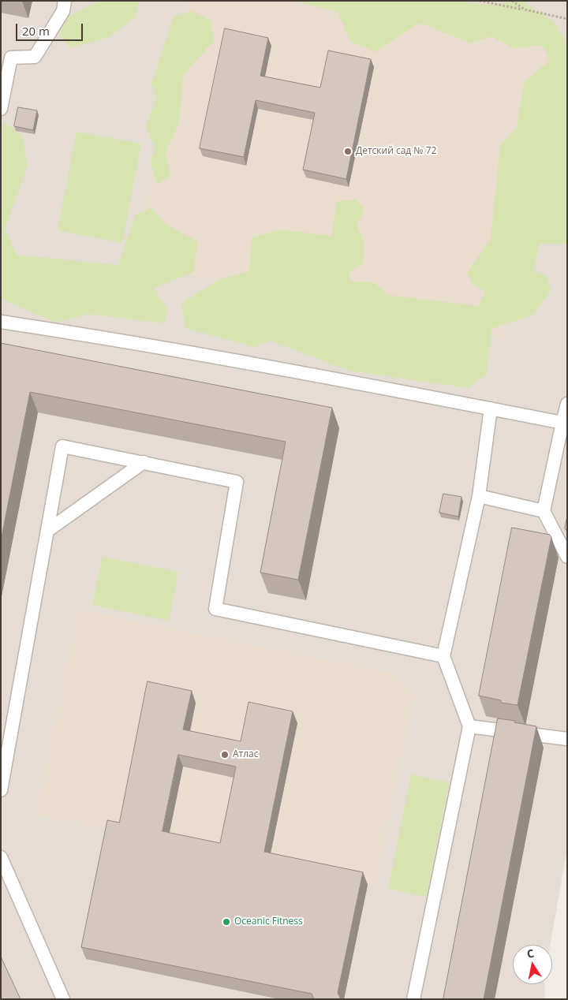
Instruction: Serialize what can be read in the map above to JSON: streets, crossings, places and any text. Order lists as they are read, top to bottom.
{
  "places": ["Детский сад № 72", "Атлас", "Oceanic Fitness"],
  "scale_bar": "20 m",
  "north": "top"
}
